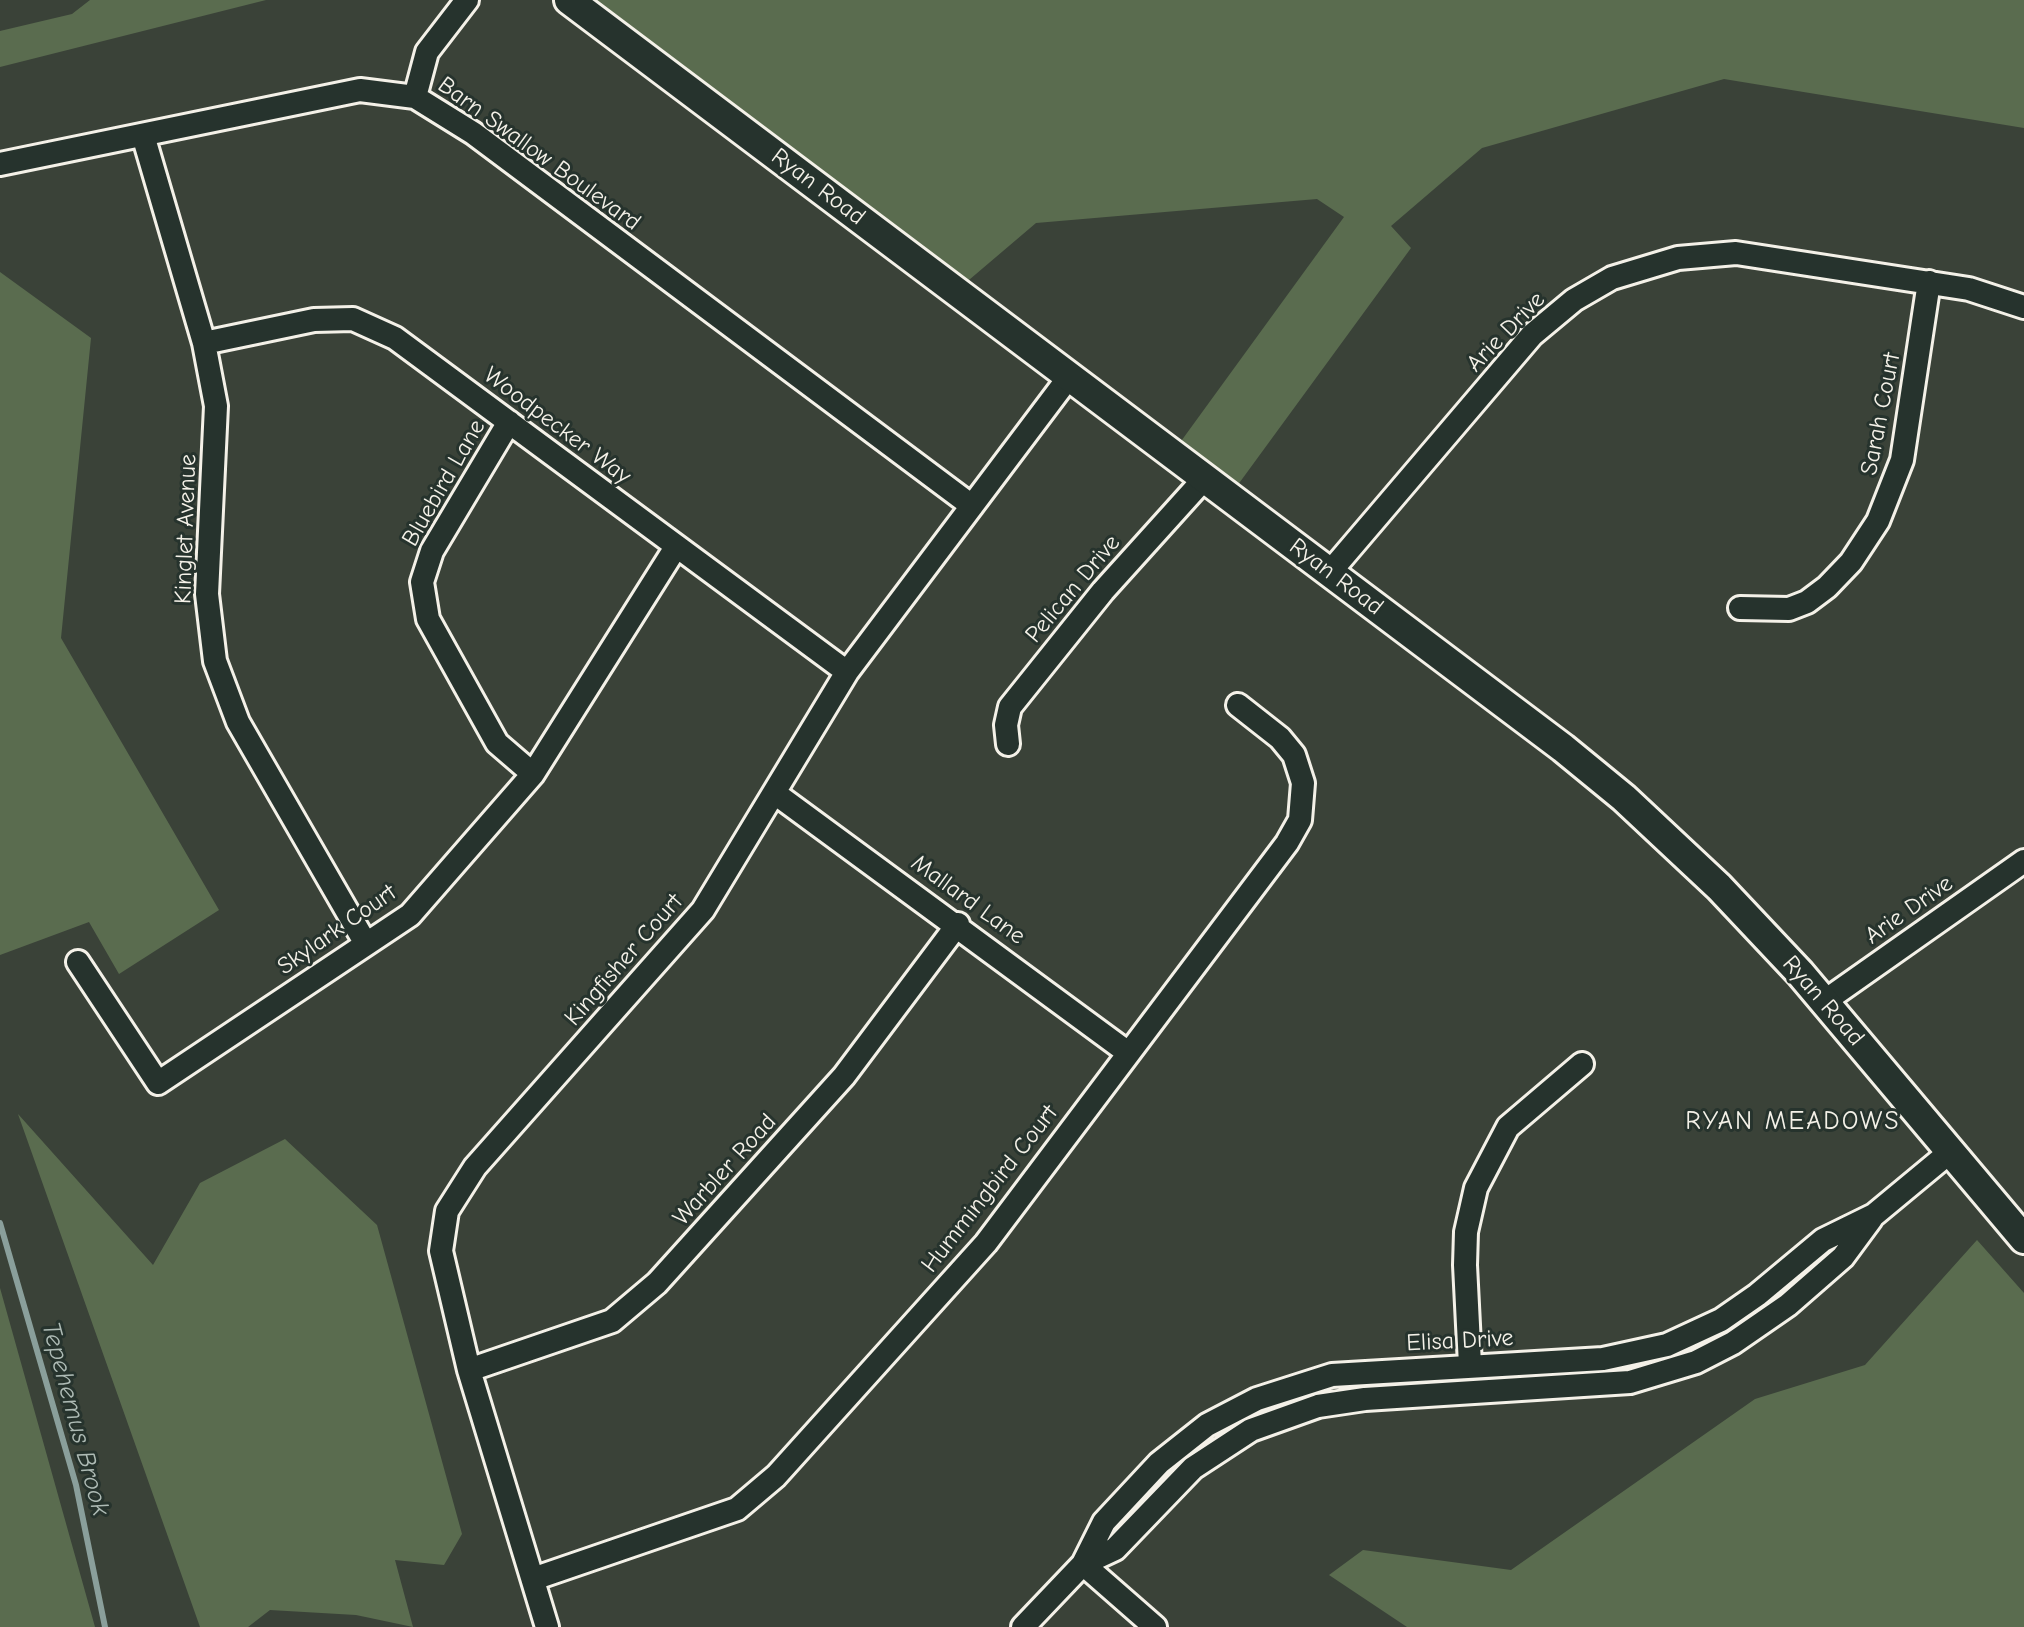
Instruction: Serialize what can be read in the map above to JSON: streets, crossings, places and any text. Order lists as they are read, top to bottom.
{
  "streets": {
    "street": [
      "Barn Swallow Boulevard",
      "Ryan Road",
      "Arie Drive",
      "Sarah Court",
      "Woodpecker Way",
      "Bluebird Lane",
      "Kinglet Avenue",
      "Pelican Drive",
      "Mallard Lane",
      "Skylark Court",
      "Kingfisher Court",
      "Warbler Road",
      "Hummingbird Court",
      "Elisa Drive"
    ]
  },
  "crossings": [
    ["Barn Swallow Boulevard", "Kinglet Avenue"],
    ["Barn Swallow Boulevard", "Kingfisher Court"],
    ["Ryan Road", "Arie Drive"],
    ["Ryan Road", "Pelican Drive"],
    ["Ryan Road", "Kingfisher Court"],
    ["Ryan Road", "Elisa Drive"],
    ["Arie Drive", "Sarah Court"],
    ["Woodpecker Way", "Bluebird Lane"],
    ["Woodpecker Way", "Kinglet Avenue"],
    ["Woodpecker Way", "Skylark Court"],
    ["Woodpecker Way", "Kingfisher Court"],
    ["Bluebird Lane", "Skylark Court"],
    ["Kinglet Avenue", "Skylark Court"],
    ["Mallard Lane", "Kingfisher Court"],
    ["Mallard Lane", "Warbler Road"],
    ["Mallard Lane", "Hummingbird Court"],
    ["Kingfisher Court", "Warbler Road"],
    ["Kingfisher Court", "Hummingbird Court"]
  ],
  "districts": ["RYAN MEADOWS"],
  "water": ["Tepehemus Brook"]
}
